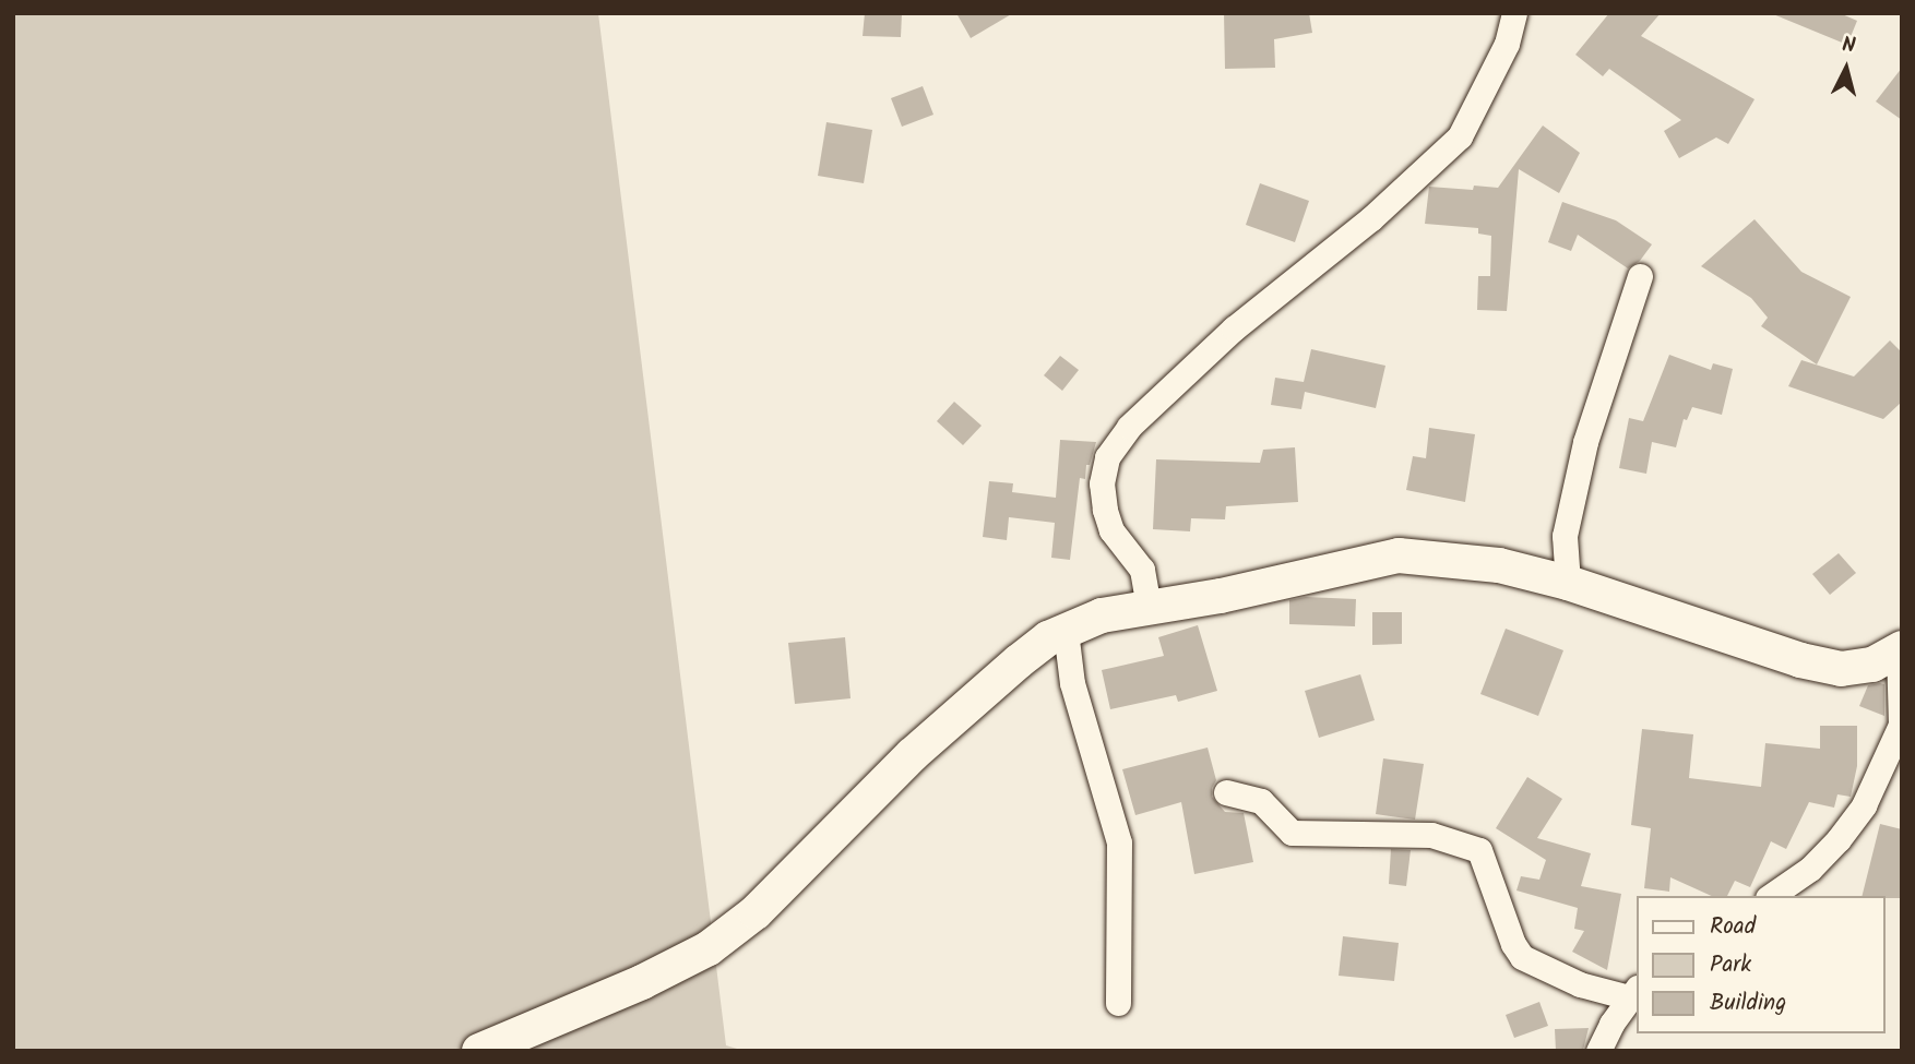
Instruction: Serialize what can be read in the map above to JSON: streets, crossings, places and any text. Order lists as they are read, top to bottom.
{
  "legend": ["Road", "Park", "Building"],
  "north": "top"
}
